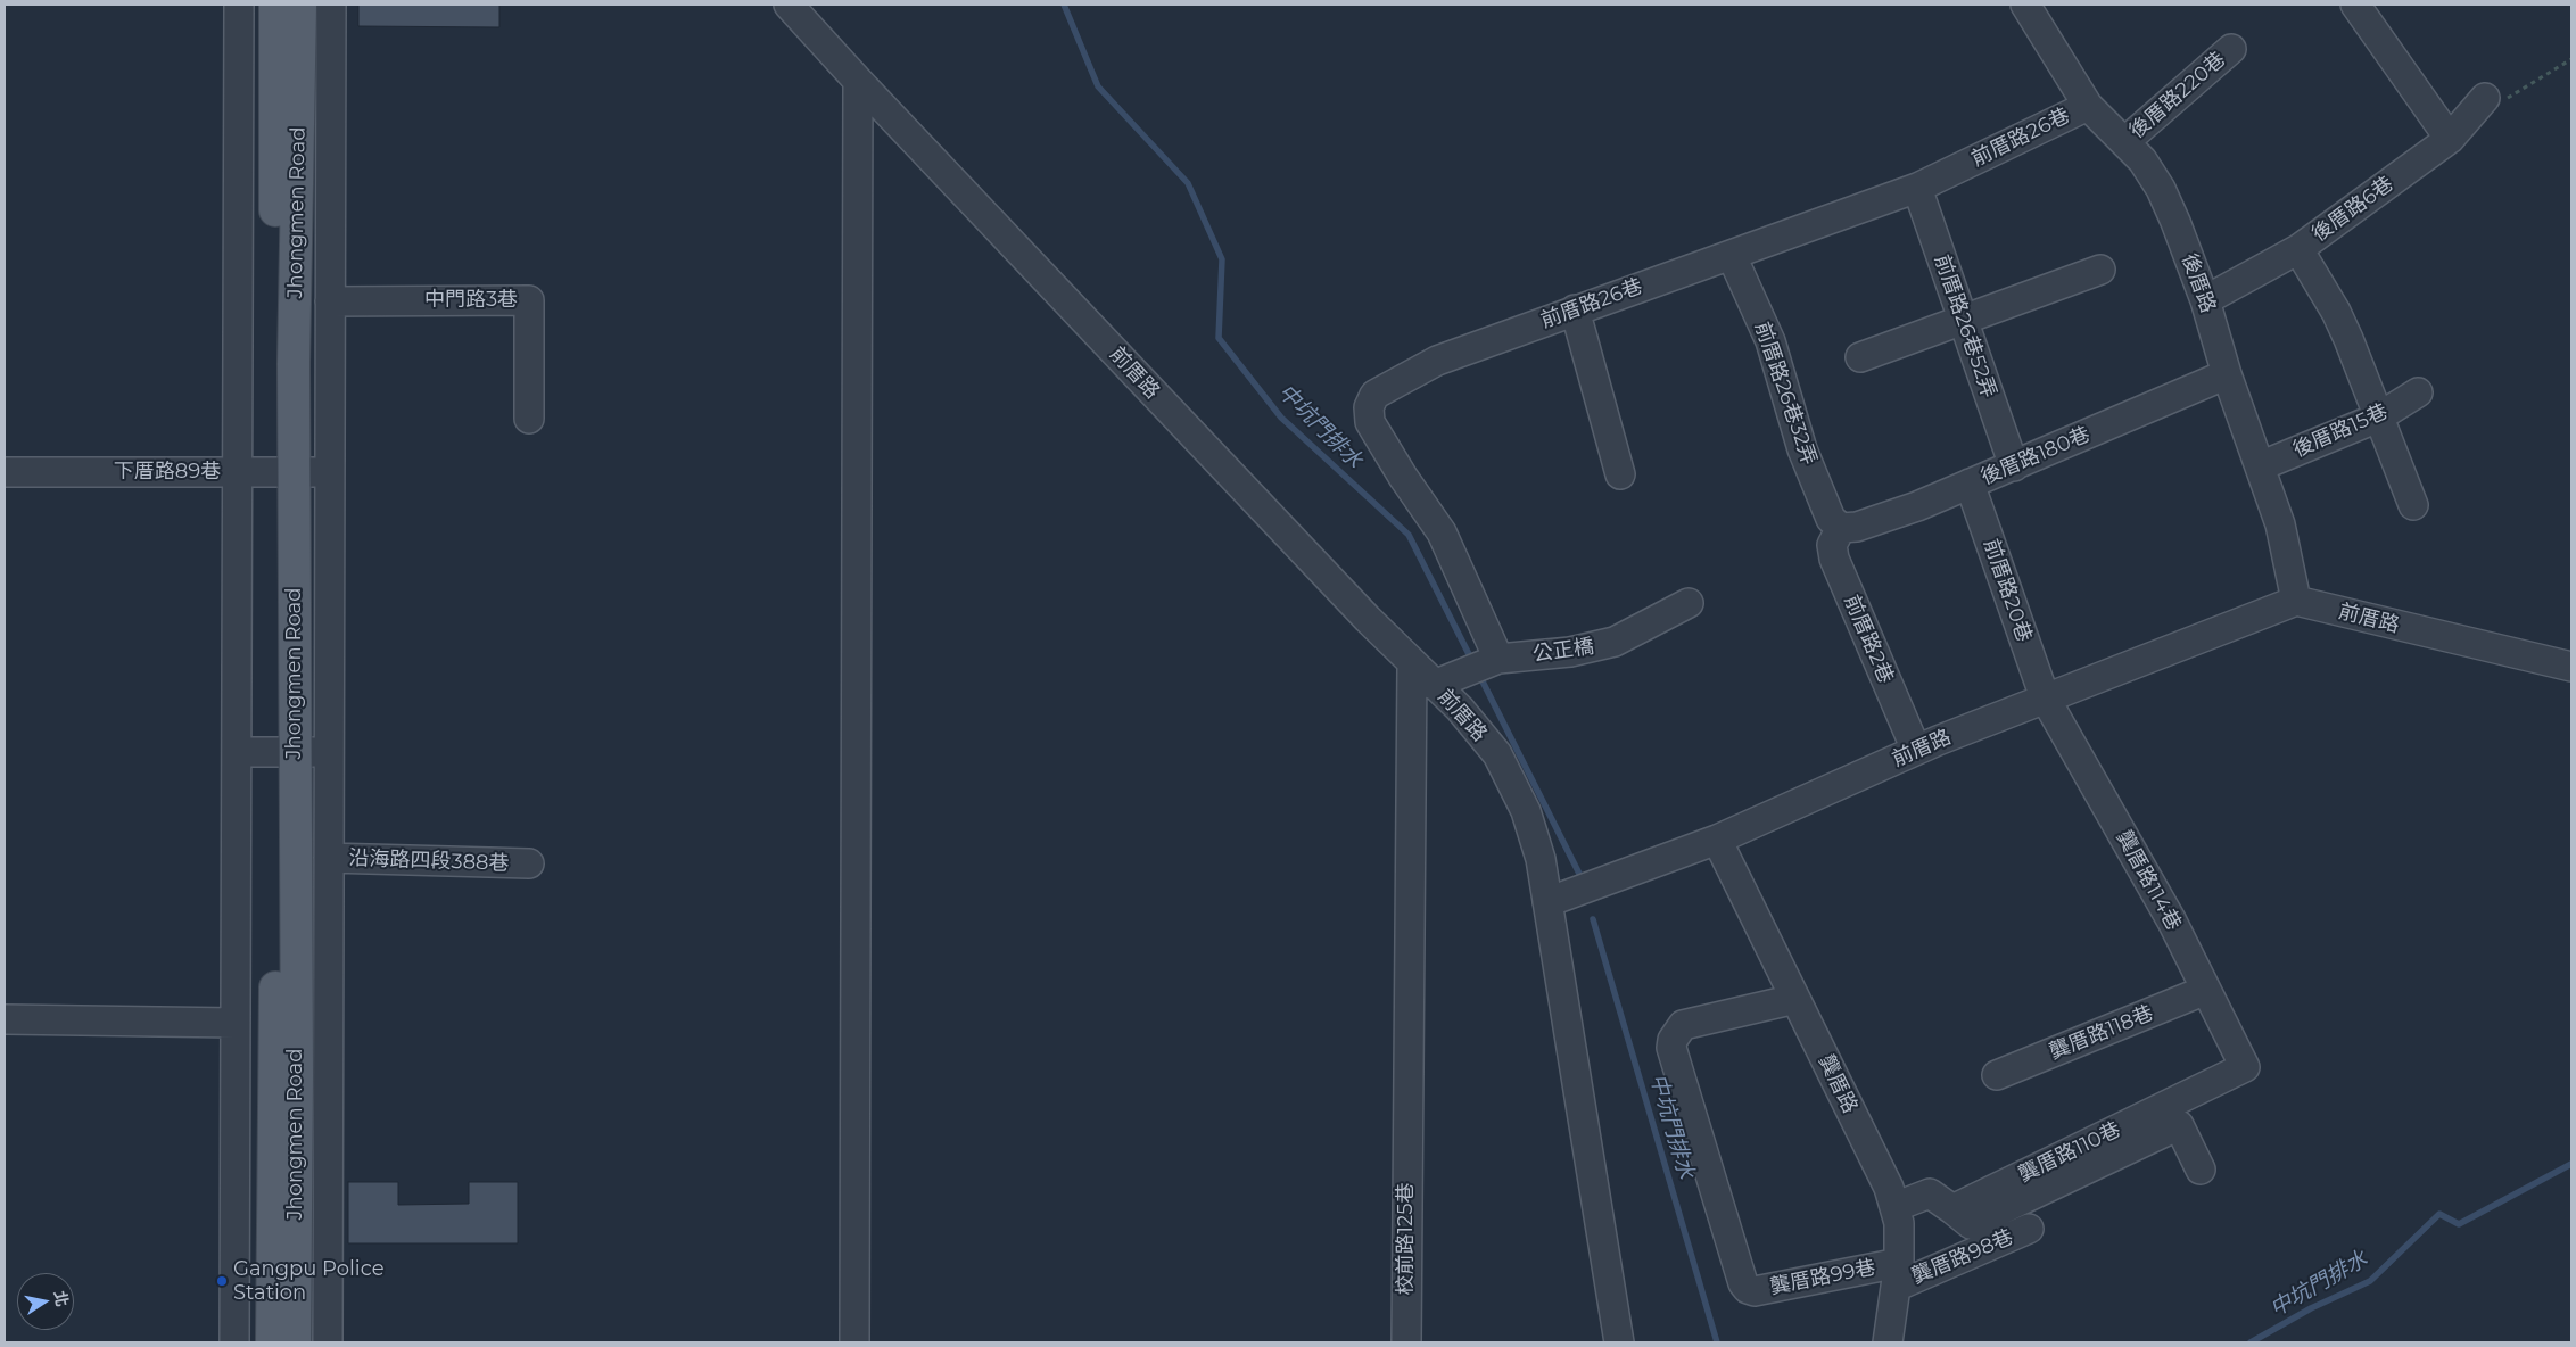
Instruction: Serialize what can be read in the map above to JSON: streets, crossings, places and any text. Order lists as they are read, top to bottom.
{
  "streets": {
    "main road": ["Jhongmen Road"],
    "street": [
      "後厝路220巷",
      "前厝路26巷",
      "後厝路6巷",
      "後厝路",
      "中門路3巷",
      "前厝路26巷52弄",
      "前厝路",
      "前厝路26巷32弄",
      "後厝路15巷",
      "後厝路180巷",
      "下厝路89巷",
      "前厝路20巷",
      "前厝路2巷",
      "公正橋",
      "沿海路四段388巷",
      "龔厝路114巷",
      "龔厝路118巷",
      "龔厝路",
      "龔厝路110巷",
      "校前路125巷",
      "龔厝路98巷",
      "龔厝路99巷"
    ]
  },
  "crossings": [
    ["後厝路220巷", "後厝路"],
    ["前厝路26巷", "後厝路"],
    ["前厝路26巷", "前厝路26巷52弄"],
    ["前厝路26巷", "前厝路26巷32弄"],
    ["前厝路26巷", "公正橋"],
    ["後厝路6巷", "後厝路"],
    ["Jhongmen Road", "中門路3巷"],
    ["Jhongmen Road", "下厝路89巷"],
    ["Jhongmen Road", "沿海路四段388巷"],
    ["後厝路", "前厝路"],
    ["後厝路", "後厝路15巷"],
    ["後厝路", "後厝路180巷"],
    ["前厝路26巷52弄", "後厝路180巷"],
    ["前厝路", "前厝路20巷"],
    ["前厝路", "前厝路2巷"],
    ["前厝路", "公正橋"],
    ["前厝路", "龔厝路114巷"],
    ["前厝路", "龔厝路"],
    ["前厝路", "校前路125巷"],
    ["前厝路26巷32弄", "後厝路180巷"],
    ["前厝路26巷32弄", "前厝路2巷"],
    ["後厝路180巷", "前厝路20巷"],
    ["後厝路180巷", "前厝路2巷"],
    ["前厝路20巷", "龔厝路114巷"],
    ["龔厝路114巷", "龔厝路118巷"],
    ["龔厝路114巷", "龔厝路110巷"],
    ["龔厝路", "龔厝路98巷"],
    ["龔厝路", "龔厝路99巷"],
    ["龔厝路98巷", "龔厝路99巷"]
  ],
  "water": ["中坑門排水"],
  "places": ["Gangpu Police Station"],
  "north": "right"
}
